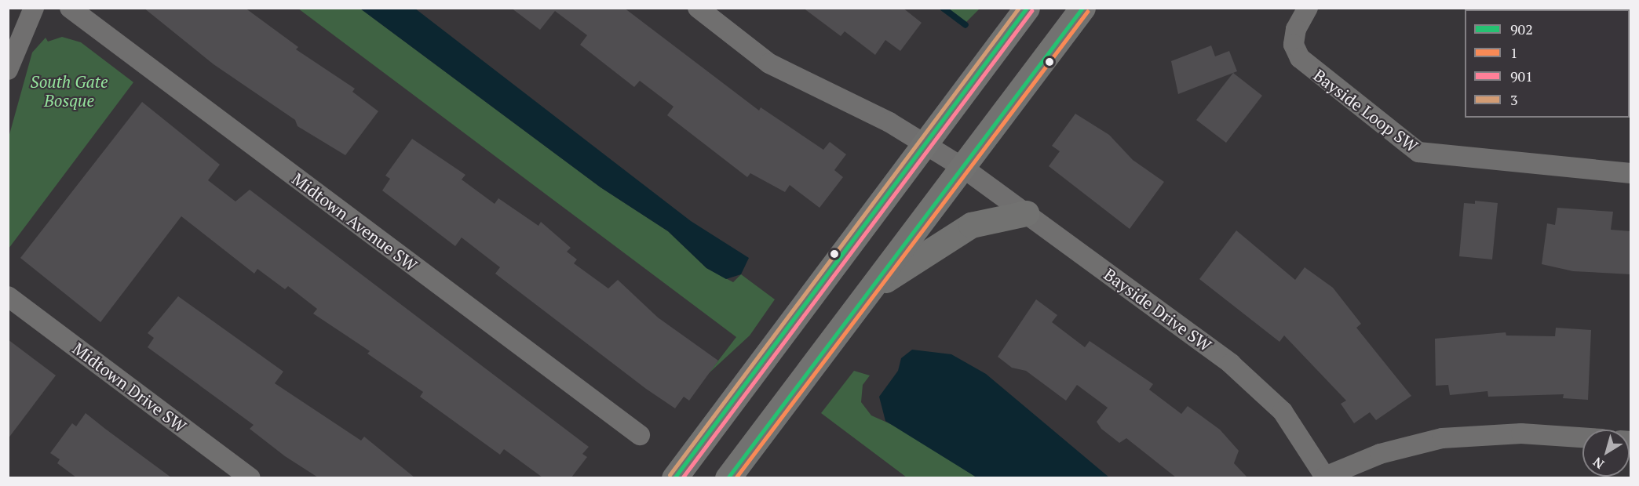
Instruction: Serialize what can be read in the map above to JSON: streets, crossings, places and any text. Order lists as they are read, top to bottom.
{
  "streets": {
    "street": [
      "Bayside Loop SW",
      "Midtown Avenue SW",
      "Bayside Drive SW",
      "Midtown Drive SW"
    ]
  },
  "parks": ["South Gate Bosque"],
  "lines": [
    "transit line 902",
    "transit line 3",
    "transit line 901",
    "transit line 1"
  ],
  "legend": [
    "902",
    "1",
    "901",
    "3"
  ],
  "north": "bottom left"
}
